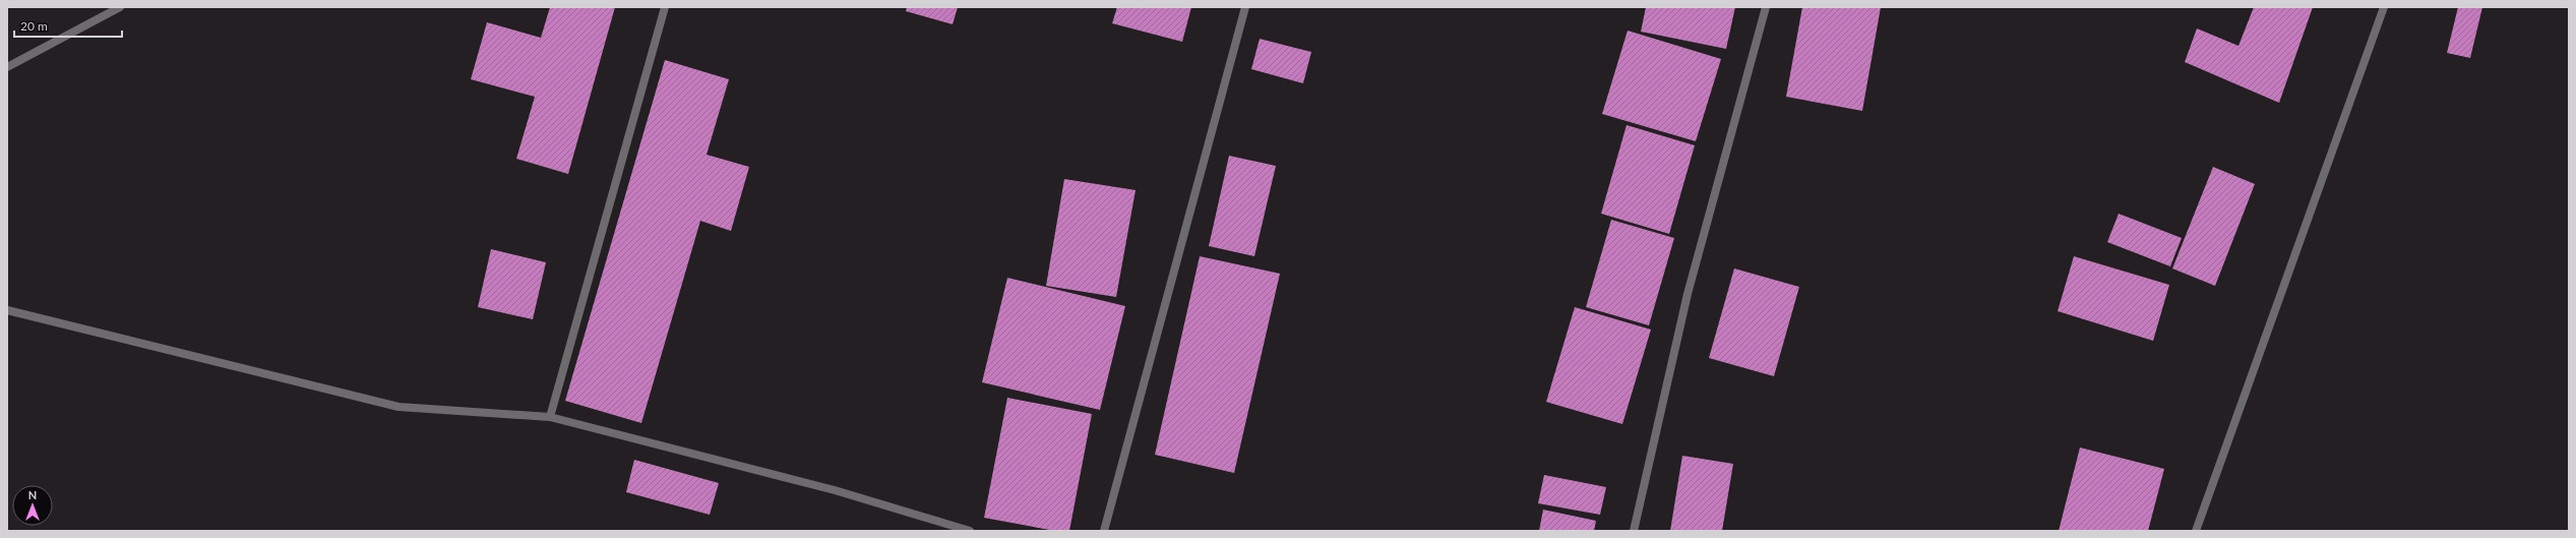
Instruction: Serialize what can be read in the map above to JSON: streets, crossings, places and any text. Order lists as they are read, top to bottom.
{
  "scale_bar": "20 m",
  "north": "top"
}
